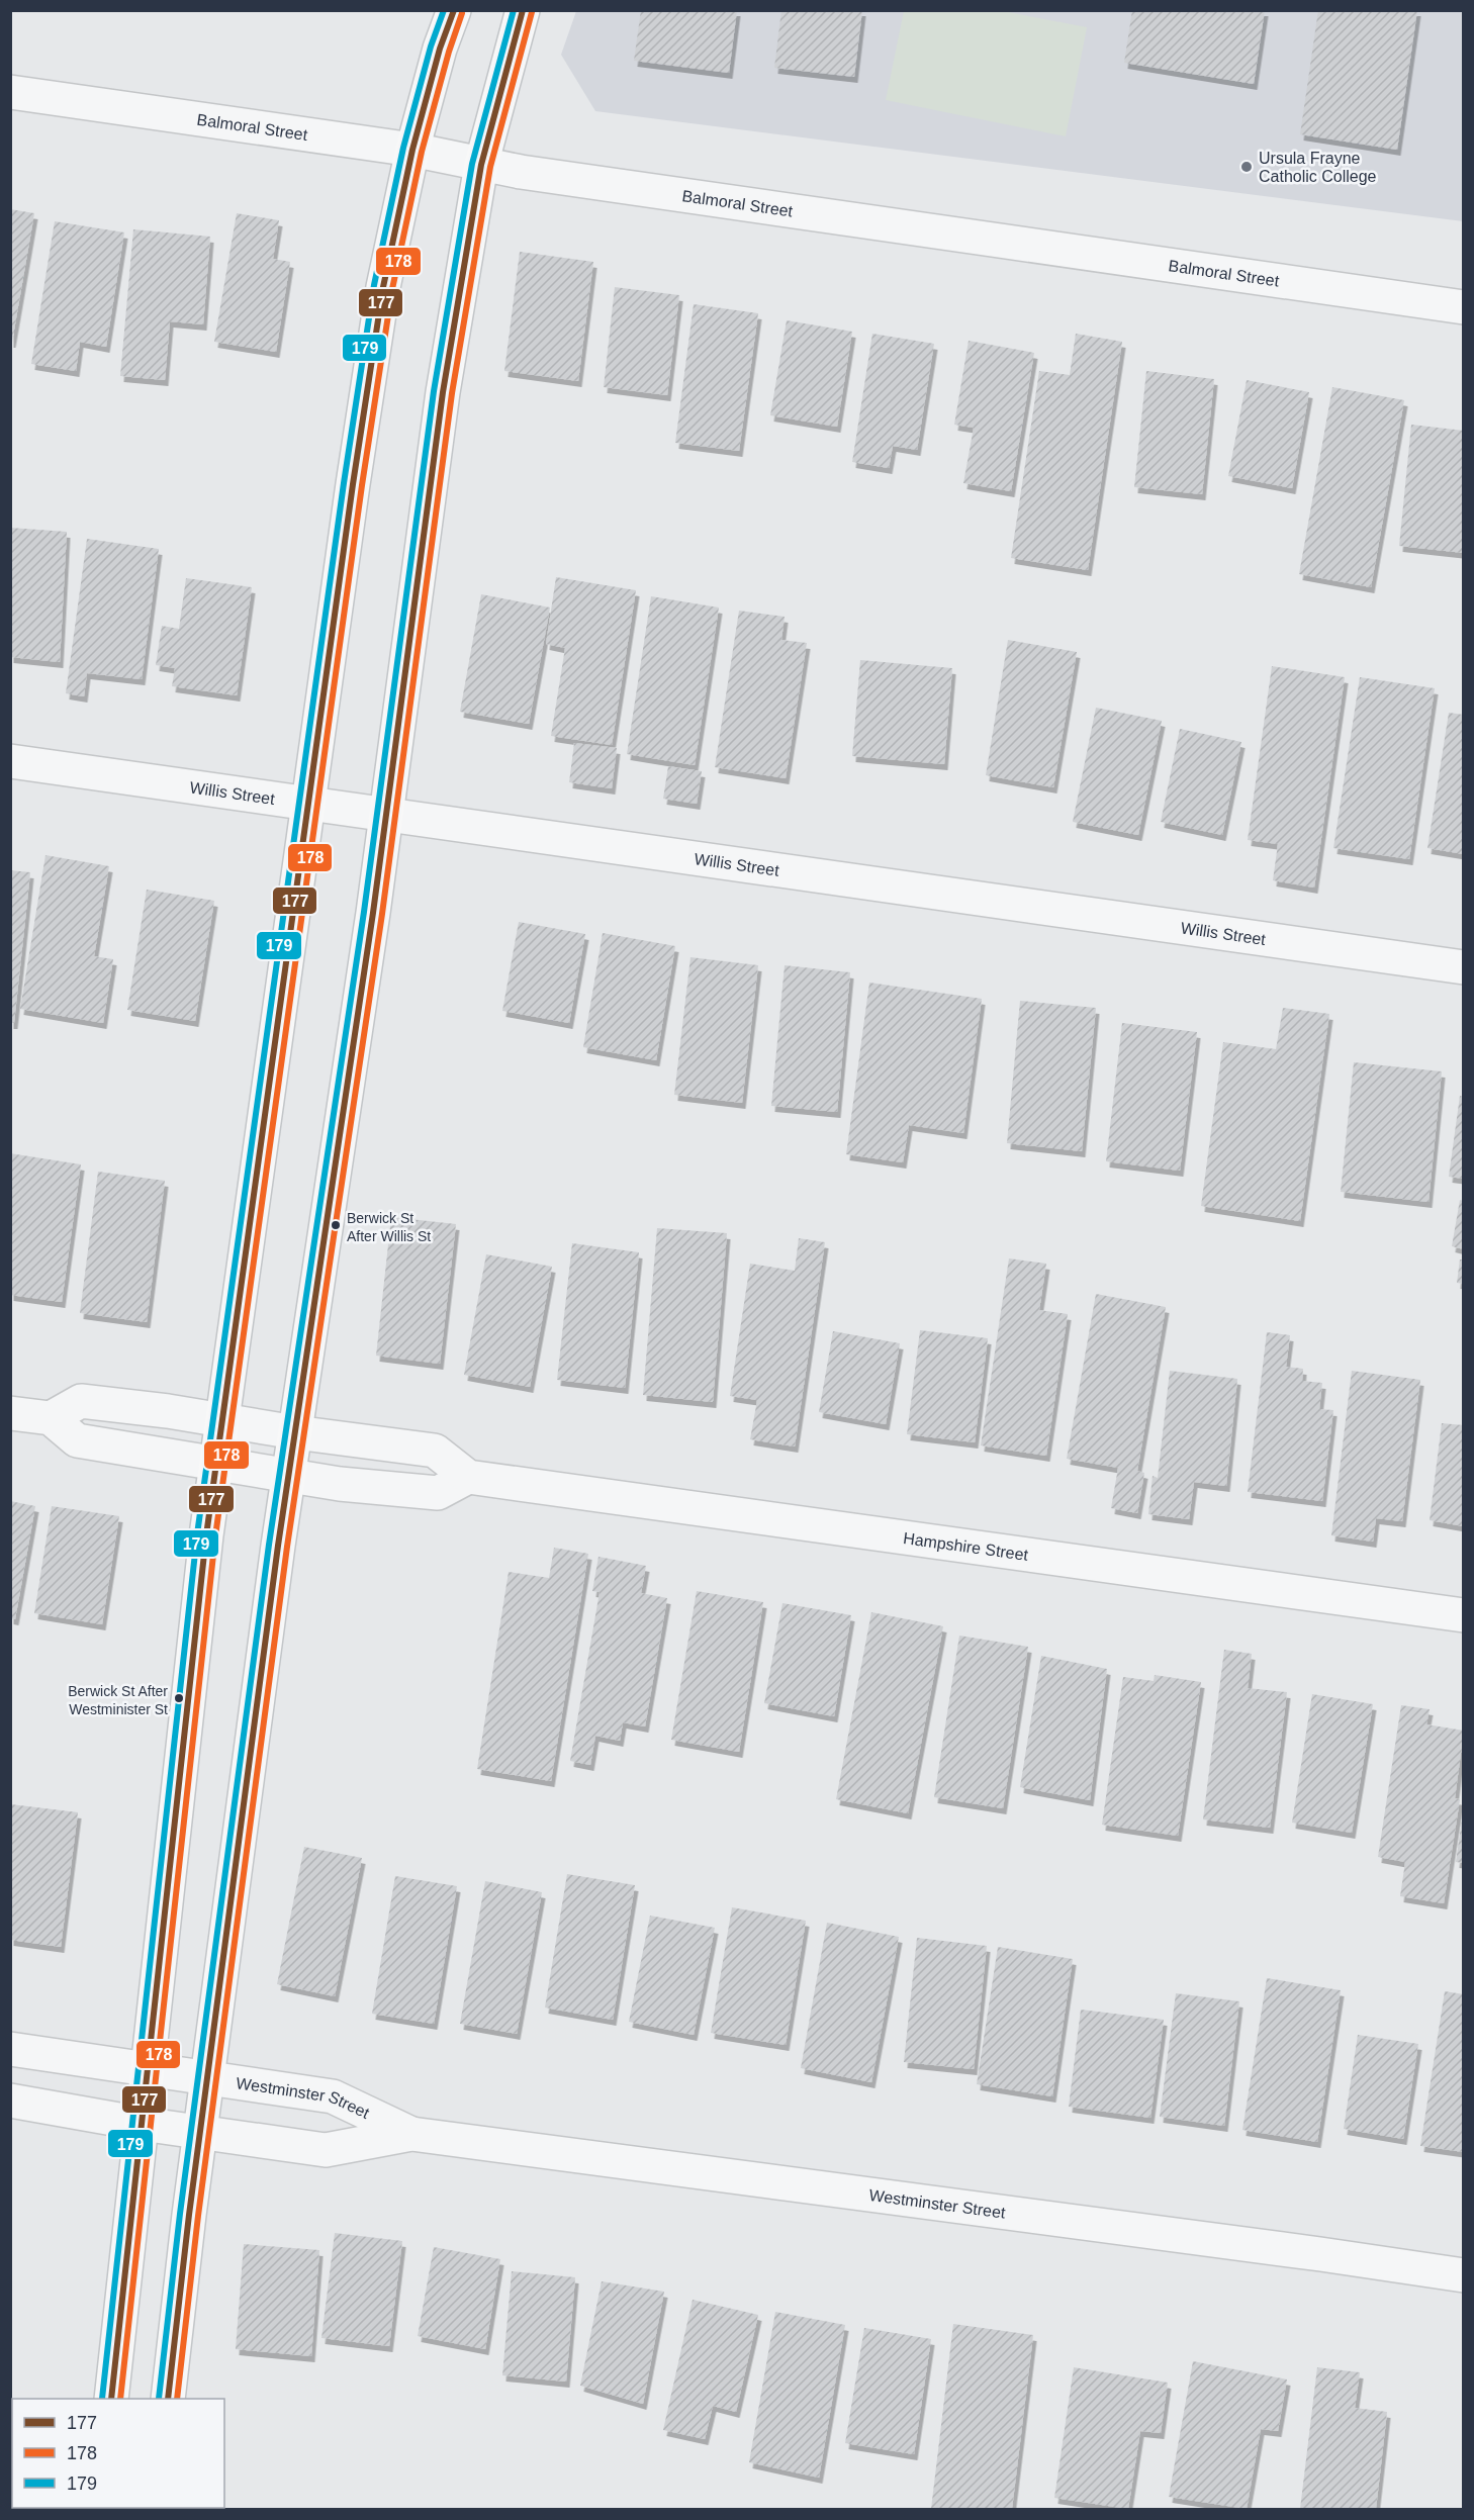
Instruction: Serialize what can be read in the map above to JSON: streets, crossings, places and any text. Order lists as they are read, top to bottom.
{
  "streets": {
    "street": [
      "Balmoral Street",
      "Willis Street",
      "Hampshire Street",
      "Westminster Street"
    ]
  },
  "places": ["Ursula Frayne Catholic College", "Berwick St After Willis St", "Berwick St After Westminister St"],
  "lines": ["transit line 177", "transit line 179", "transit line 178"],
  "legend": ["177", "178", "179"]
}
